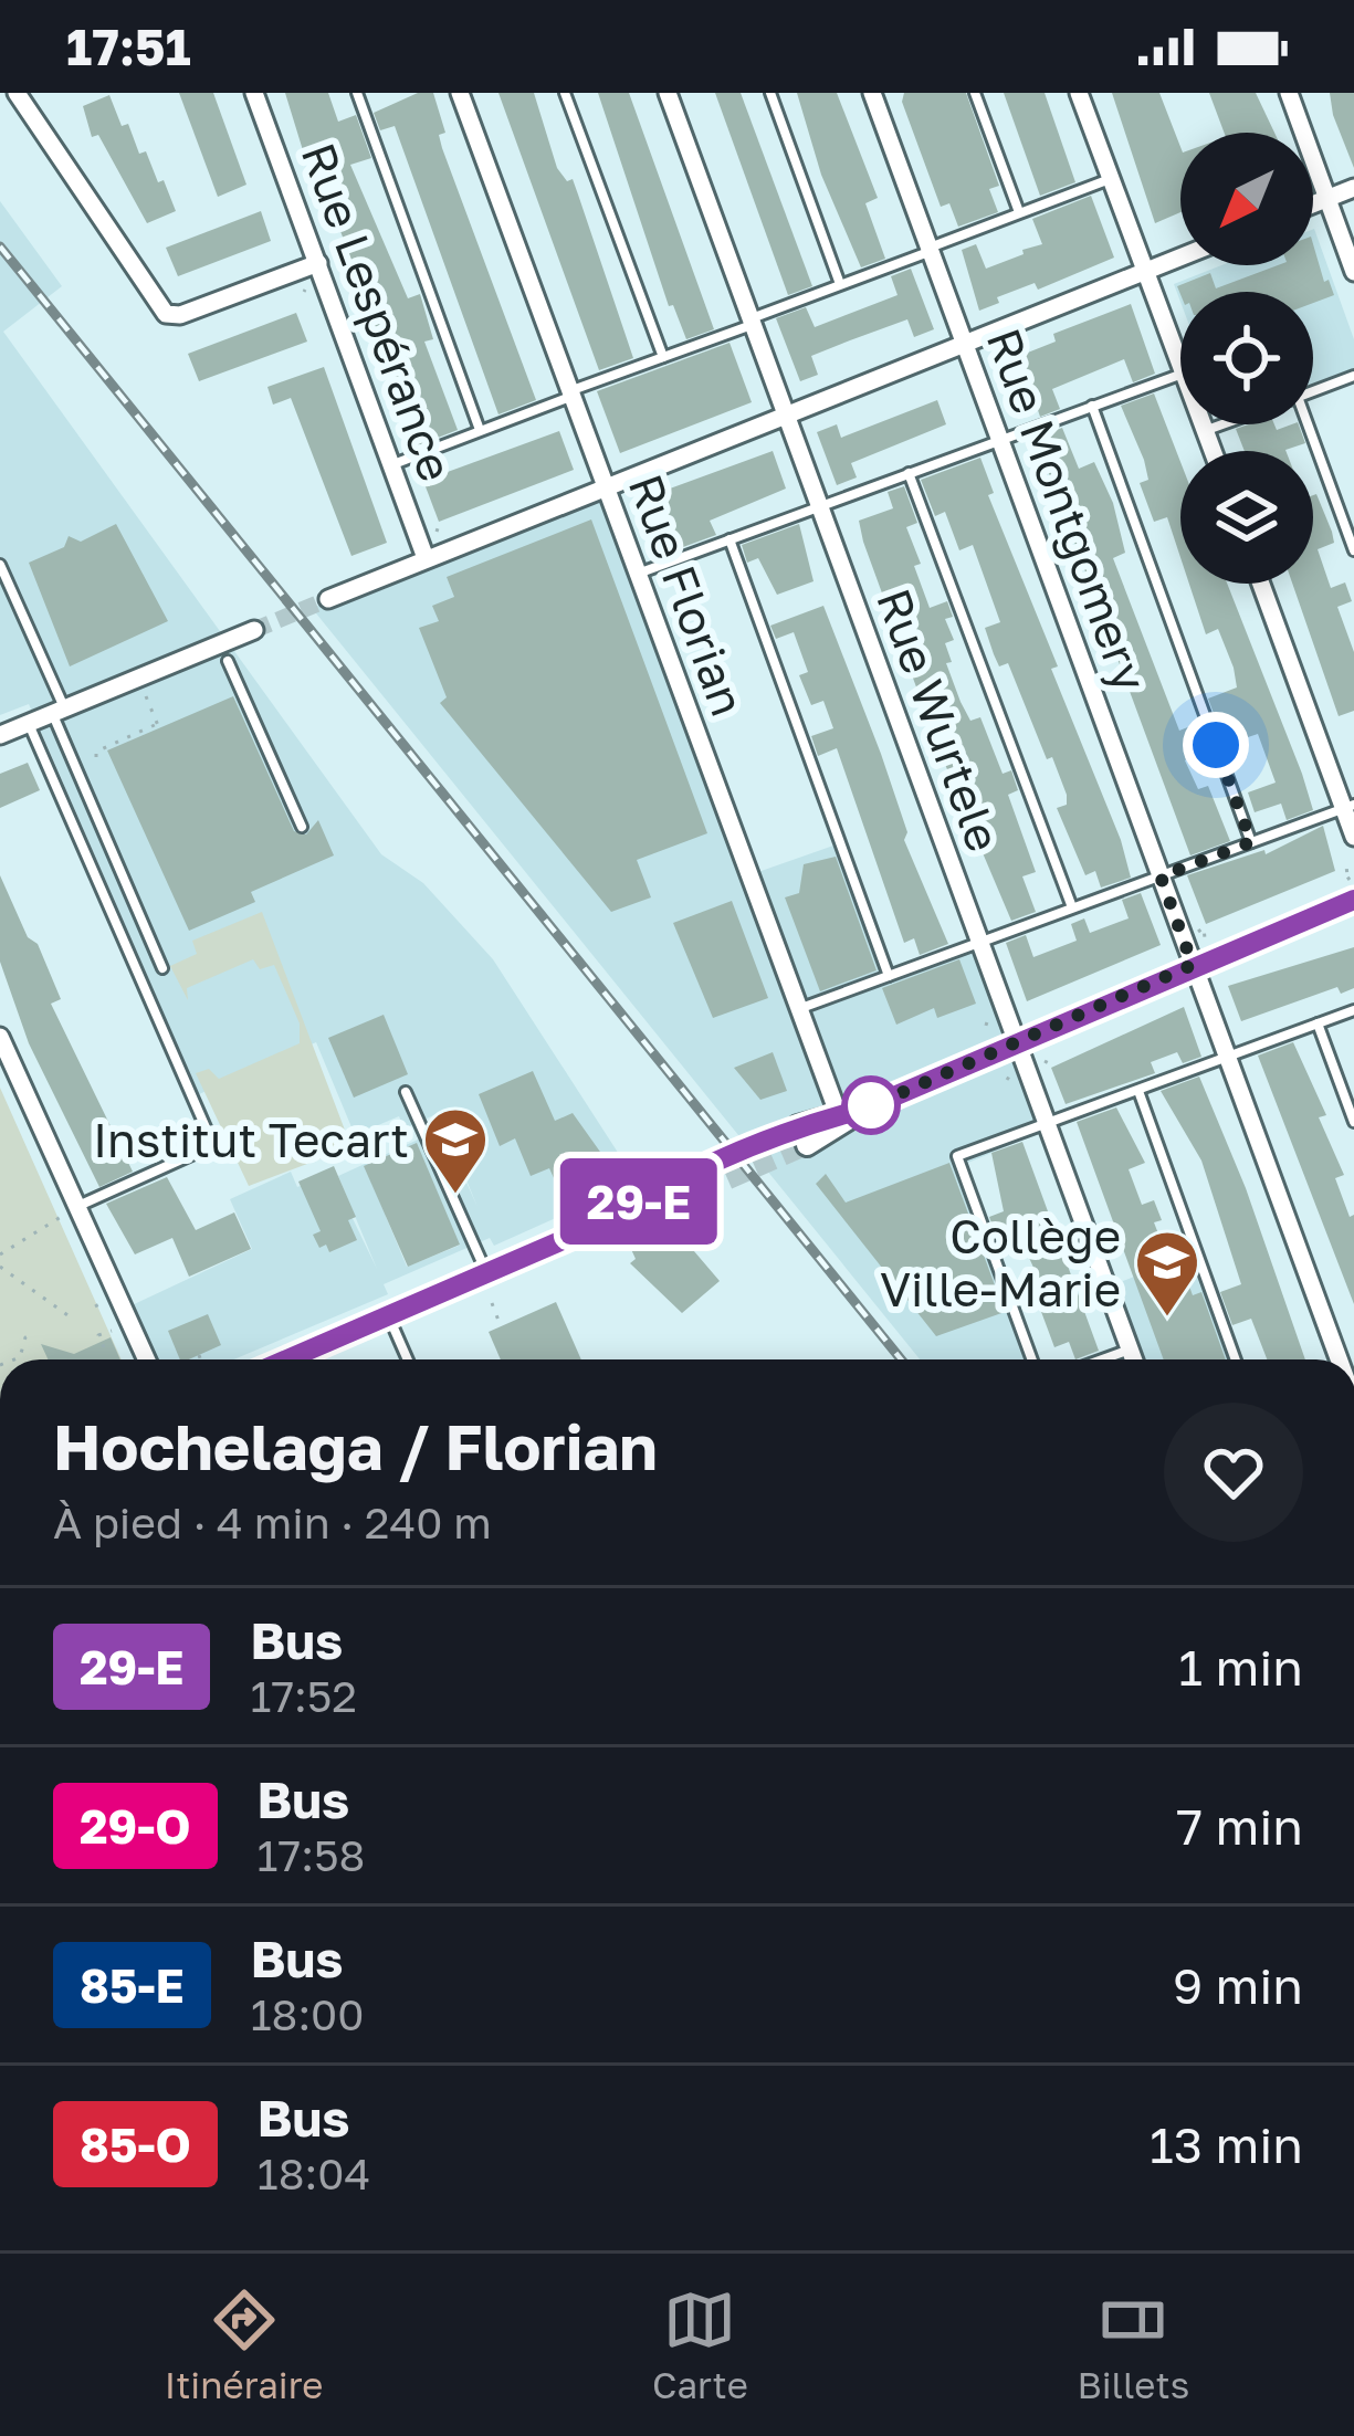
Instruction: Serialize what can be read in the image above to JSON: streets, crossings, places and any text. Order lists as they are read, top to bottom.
{
  "streets": {
    "street": [
      "Rue Lespérance",
      "Rue Montgomery",
      "Rue Florian",
      "Rue Wurtele"
    ]
  },
  "places": {
    "school or university": ["Institut Tecart", "Collège Ville-Marie"]
  },
  "lines": ["bus line 29-E"],
  "north": "bottom left",
  "page": {
    "status": "17:51",
    "on_map": "29-E",
    "heading": ["Hochelaga / Florian", "À pied · 4 min · 240 m"],
    "list": [
      {
        "mark": "29-E",
        "name": "Bus",
        "note": "17:52",
        "value": "1 min"
      },
      {
        "mark": "29-O",
        "name": "Bus",
        "note": "17:58",
        "value": "7 min"
      },
      {
        "mark": "85-E",
        "name": "Bus",
        "note": "18:00",
        "value": "9 min"
      },
      {
        "mark": "85-O",
        "name": "Bus",
        "note": "18:04",
        "value": "13 min"
      }
    ],
    "tabs": ["Itinéraire", "Carte", "Billets"]
  }
}
